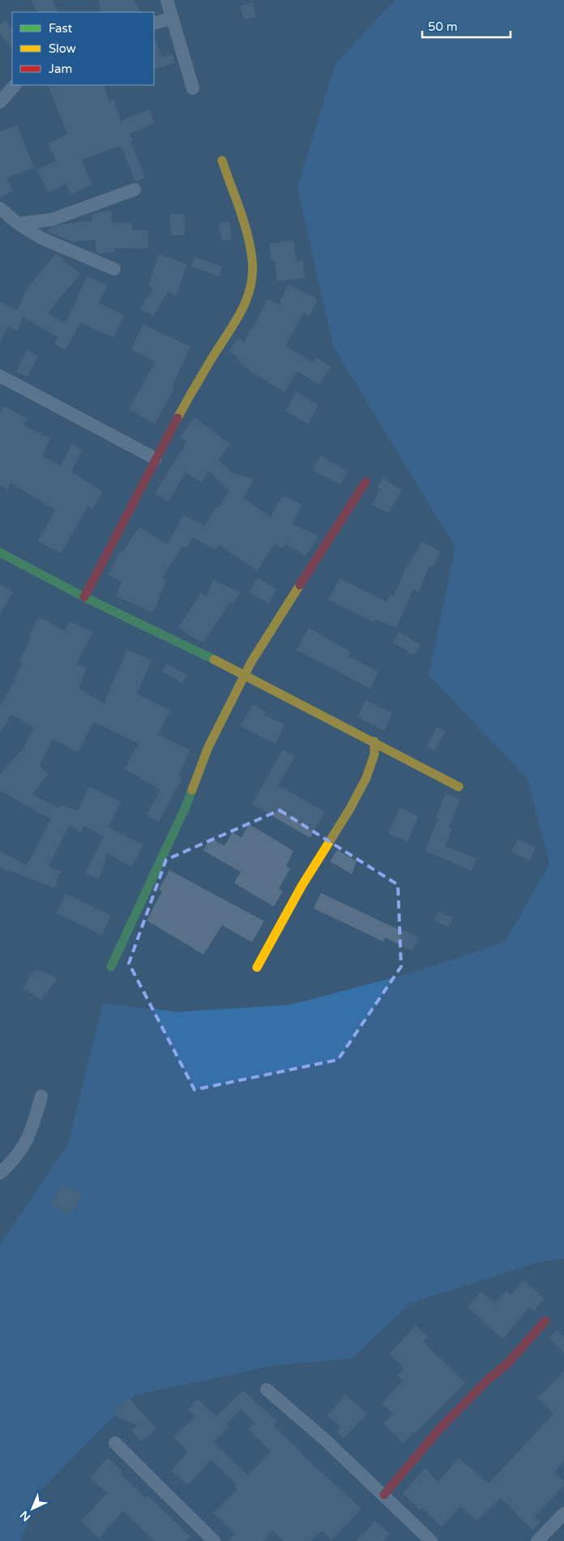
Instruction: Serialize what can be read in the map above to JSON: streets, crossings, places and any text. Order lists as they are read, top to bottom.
{
  "legend": ["Fast", "Slow", "Jam"],
  "scale_bar": "50 m",
  "north": "bottom left"
}
